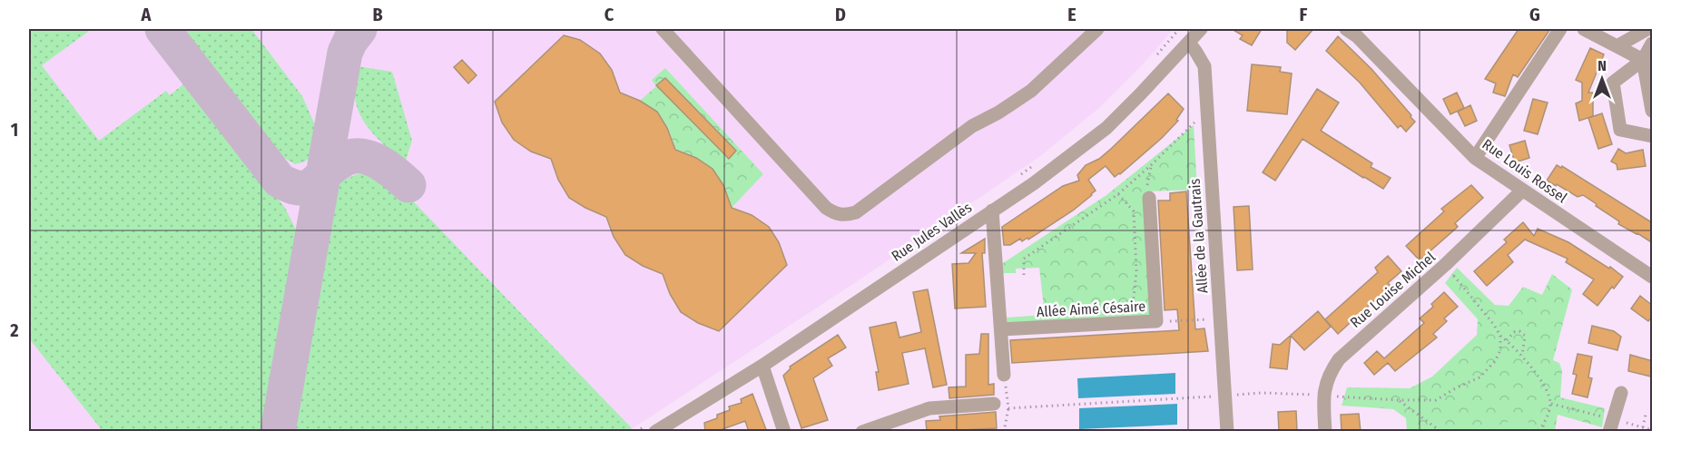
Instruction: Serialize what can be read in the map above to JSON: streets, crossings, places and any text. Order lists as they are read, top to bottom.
{
  "streets": {
    "street": [
      "Rue Louis Rossel",
      "Rue Jules Vallès",
      "Allée de la Gautrais",
      "Rue Louise Michel",
      "Allée Aimé Césaire"
    ]
  },
  "crossings": [
    ["Rue Louis Rossel", "Rue Louise Michel"],
    ["Rue Jules Vallès", "Allée de la Gautrais"]
  ],
  "north": "top",
  "grid": {
    "columns": [
      "A",
      "B",
      "C",
      "D",
      "E",
      "F",
      "G"
    ],
    "rows": ["1", "2"]
  }
}
